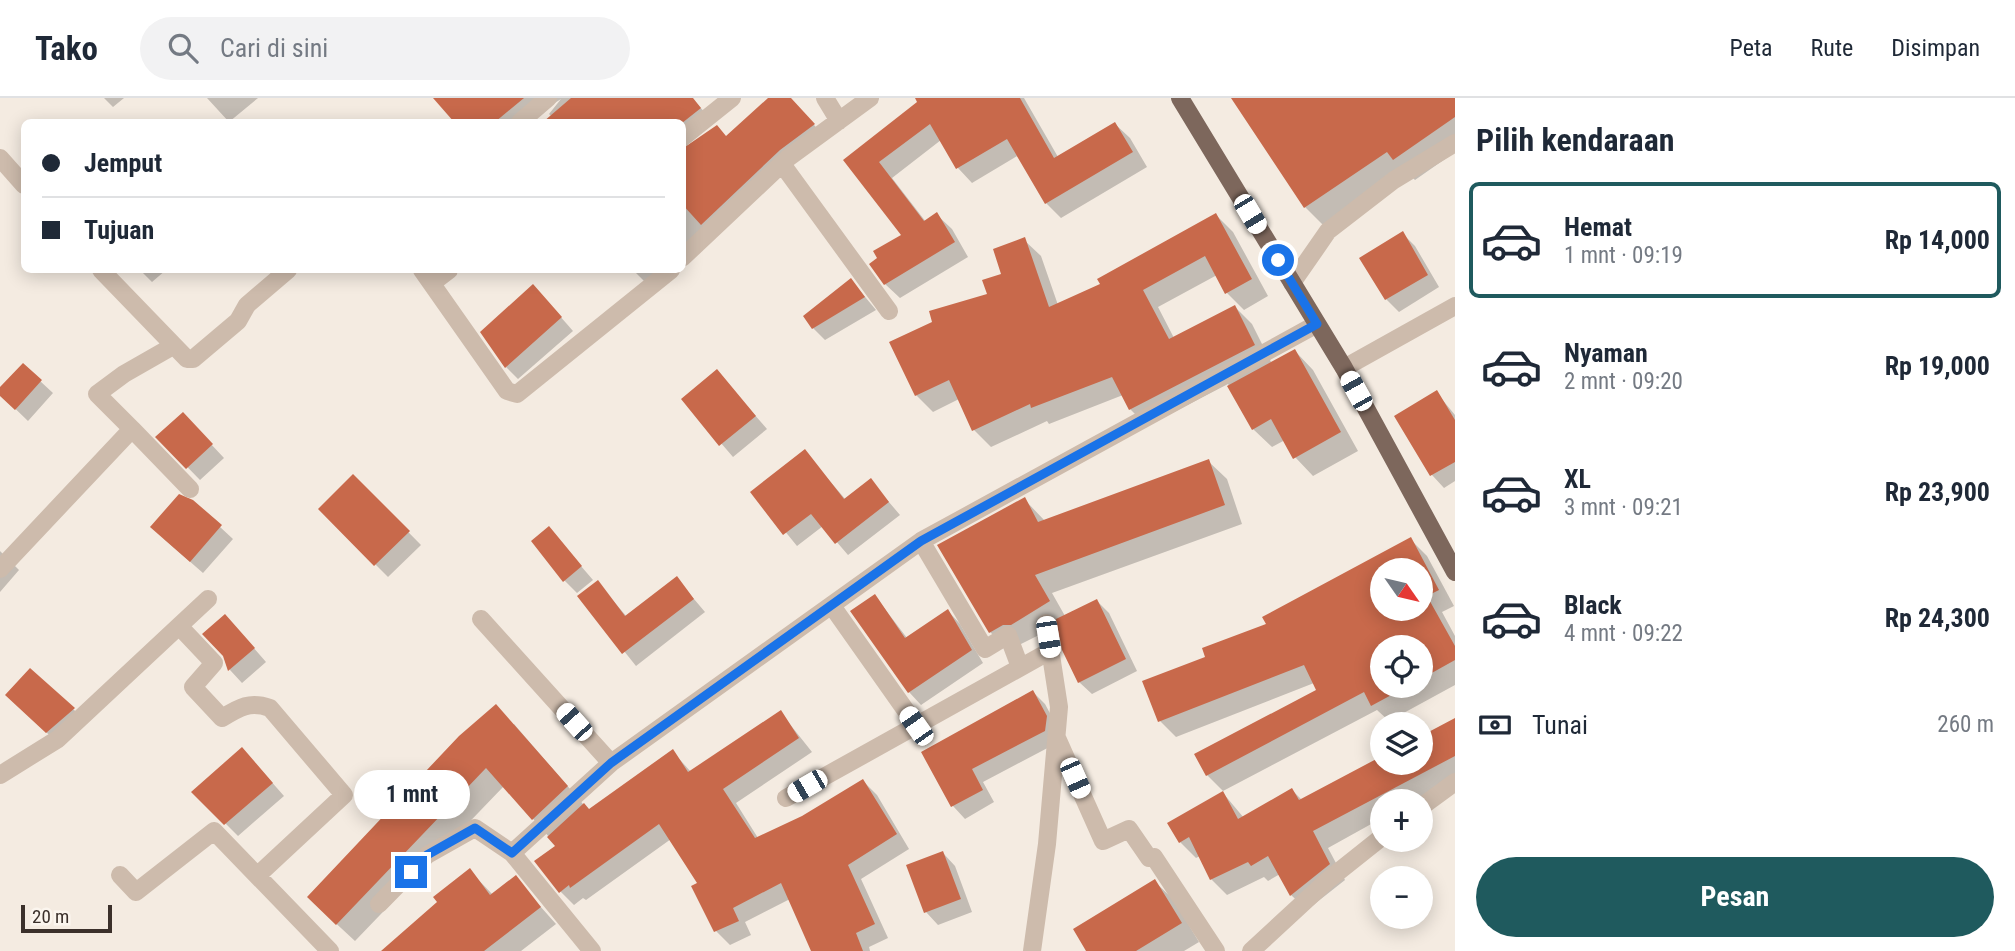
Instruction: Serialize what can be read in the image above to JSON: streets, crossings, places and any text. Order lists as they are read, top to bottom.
{
  "scale_bar": "20 m",
  "north": "bottom right",
  "page": {
    "header": "Tako",
    "search": "Cari di sini",
    "nav": ["Peta", "Rute", "Disimpan"],
    "heading": "Pilih kendaraan",
    "banner": ["Jemput", "Tujuan"],
    "list": [
      {
        "name": "Hemat",
        "note": "1 mnt · 09:19",
        "value": "Rp 14,000"
      },
      {
        "name": "Nyaman",
        "note": "2 mnt · 09:20",
        "value": "Rp 19,000"
      },
      {
        "name": "XL",
        "note": "3 mnt · 09:21",
        "value": "Rp 23,900"
      },
      {
        "name": "Black",
        "note": "4 mnt · 09:22",
        "value": "Rp 24,300"
      }
    ],
    "map_buttons": ["+", "−"],
    "pay": ["Tunai", "260 m"],
    "bubble": "1 mnt",
    "buttons": "Pesan",
    "scale": "20 m"
  }
}
